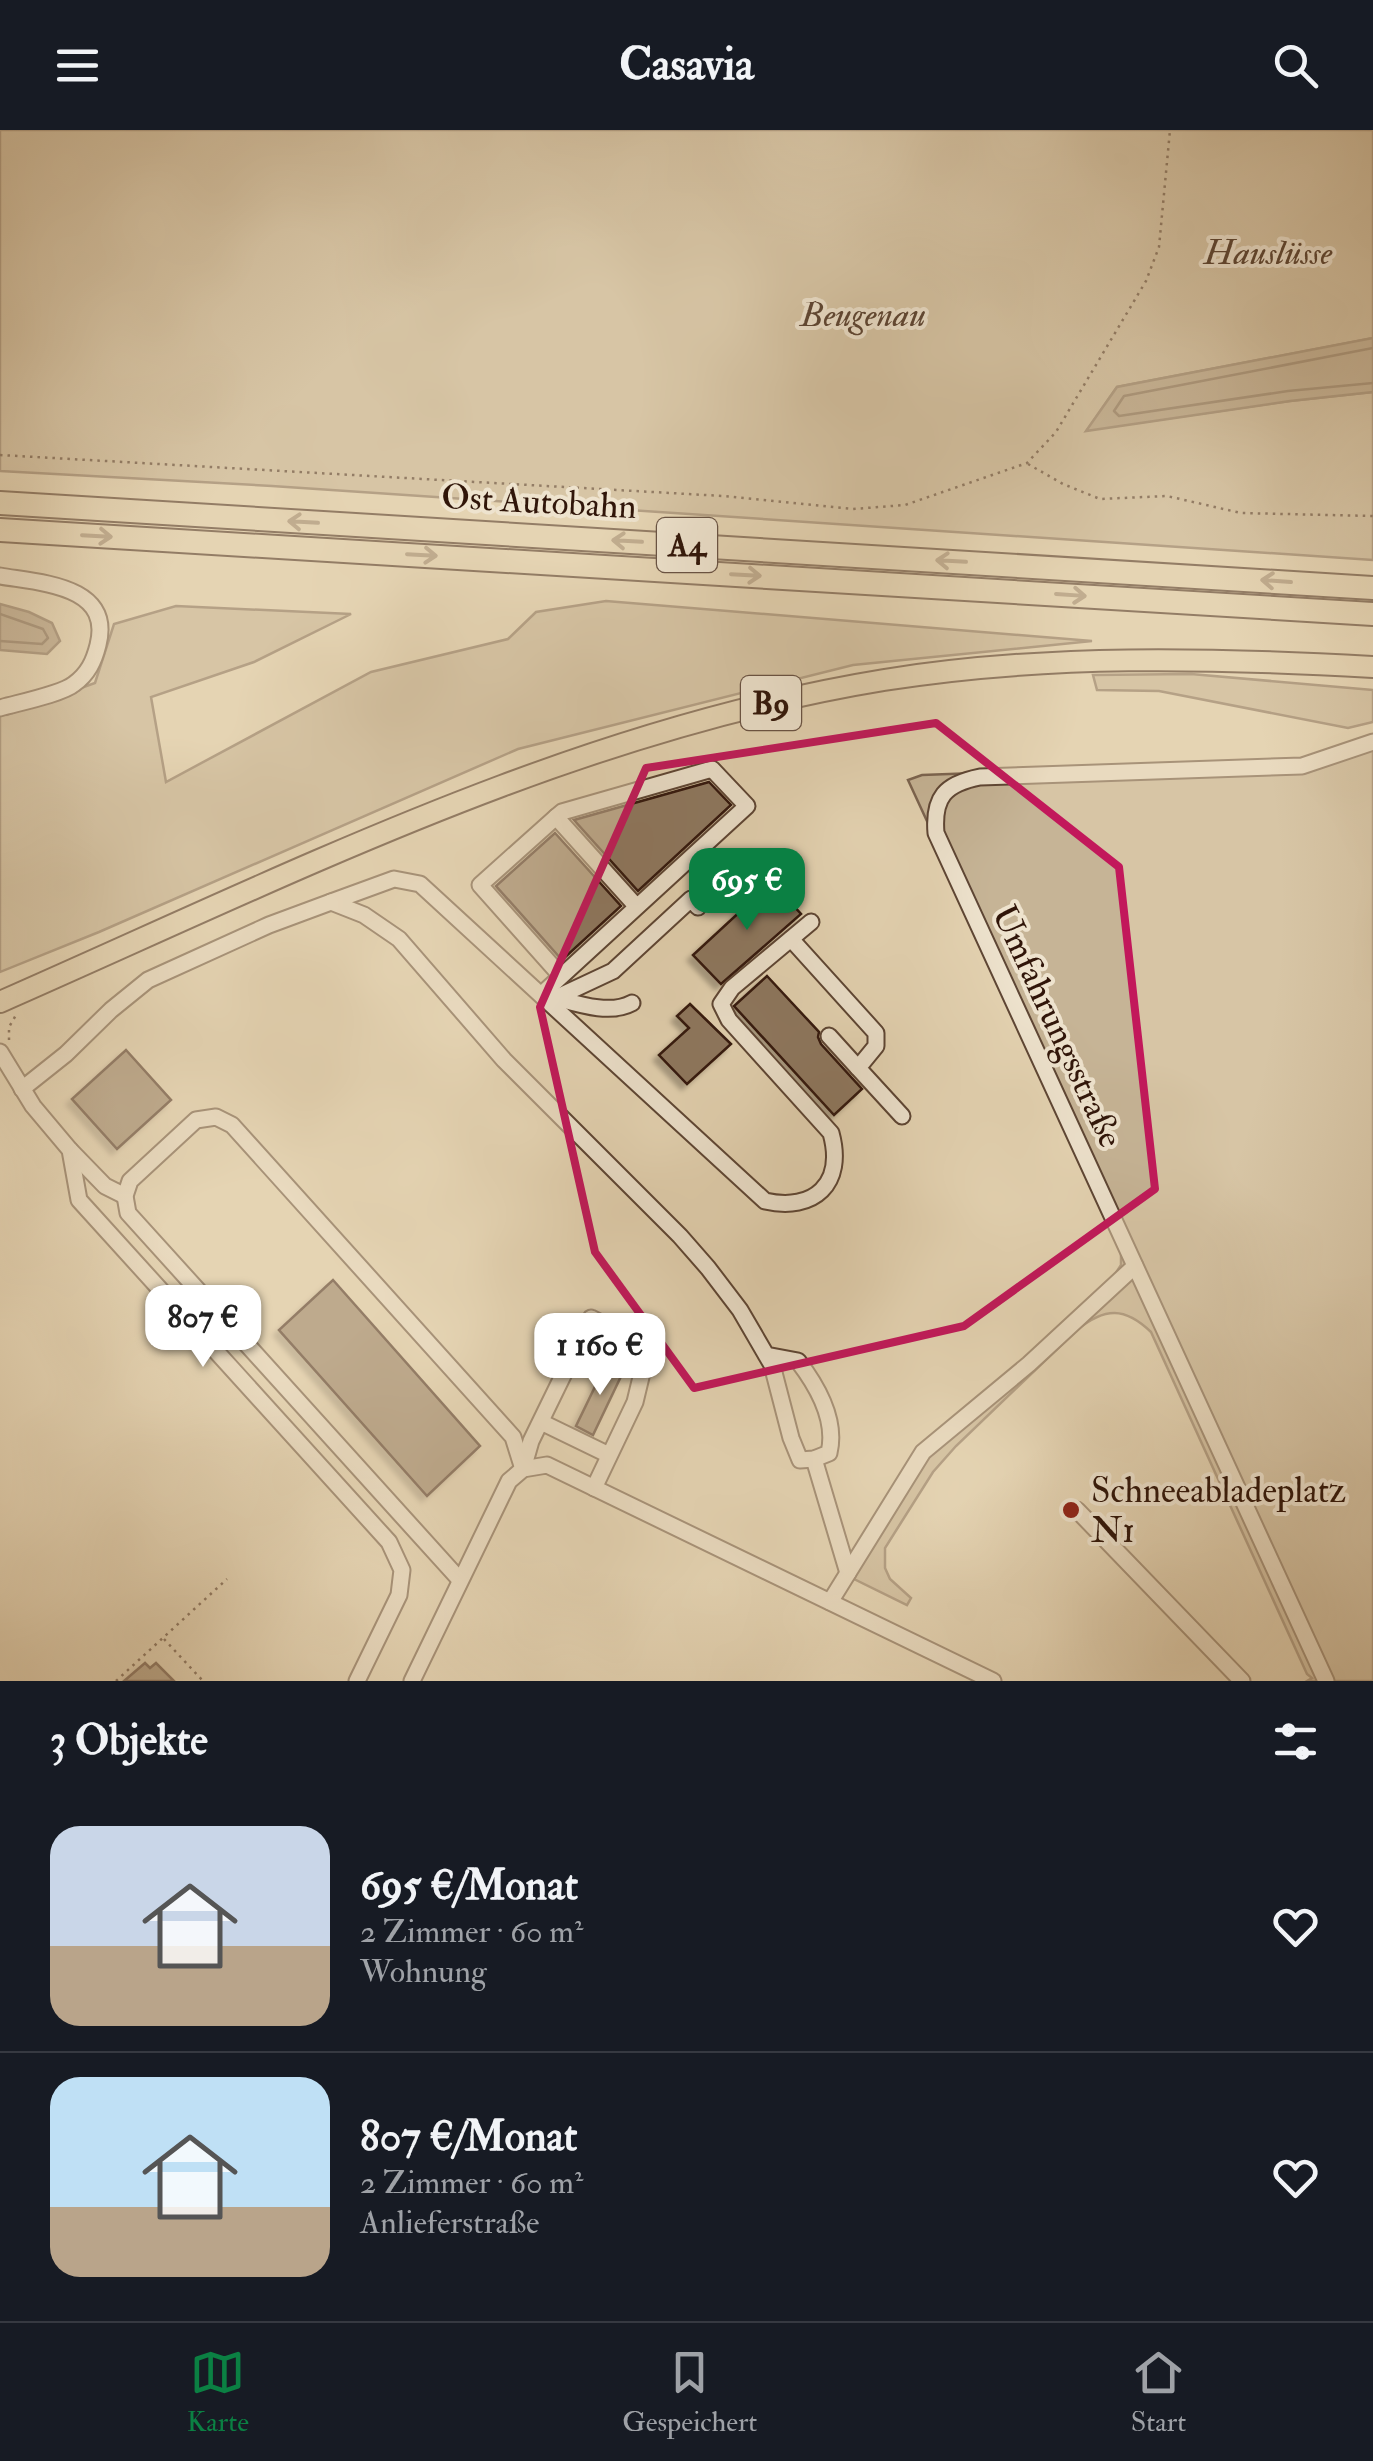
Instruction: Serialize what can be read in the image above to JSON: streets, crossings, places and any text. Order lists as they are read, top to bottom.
{
  "streets": {
    "highway": ["Ost Autobahn", "A4"],
    "main road": ["B9"],
    "street": ["Umfahrungsstraße"]
  },
  "parks": ["Hauslüsse", "Beugenau"],
  "places": ["Schneeabladeplatz N1"],
  "page": {
    "header": "Casavia",
    "price": ["695 €", "807 €", "1 160 €"],
    "heading": "3 Objekte",
    "list": [
      {
        "name": "695 €/Monat",
        "note": "2 Zimmer · 60 m² · Wohnung"
      },
      {
        "name": "807 €/Monat",
        "note": "2 Zimmer · 60 m² · Anlieferstraße"
      }
    ],
    "tabs": ["Karte", "Gespeichert", "Start"]
  }
}
